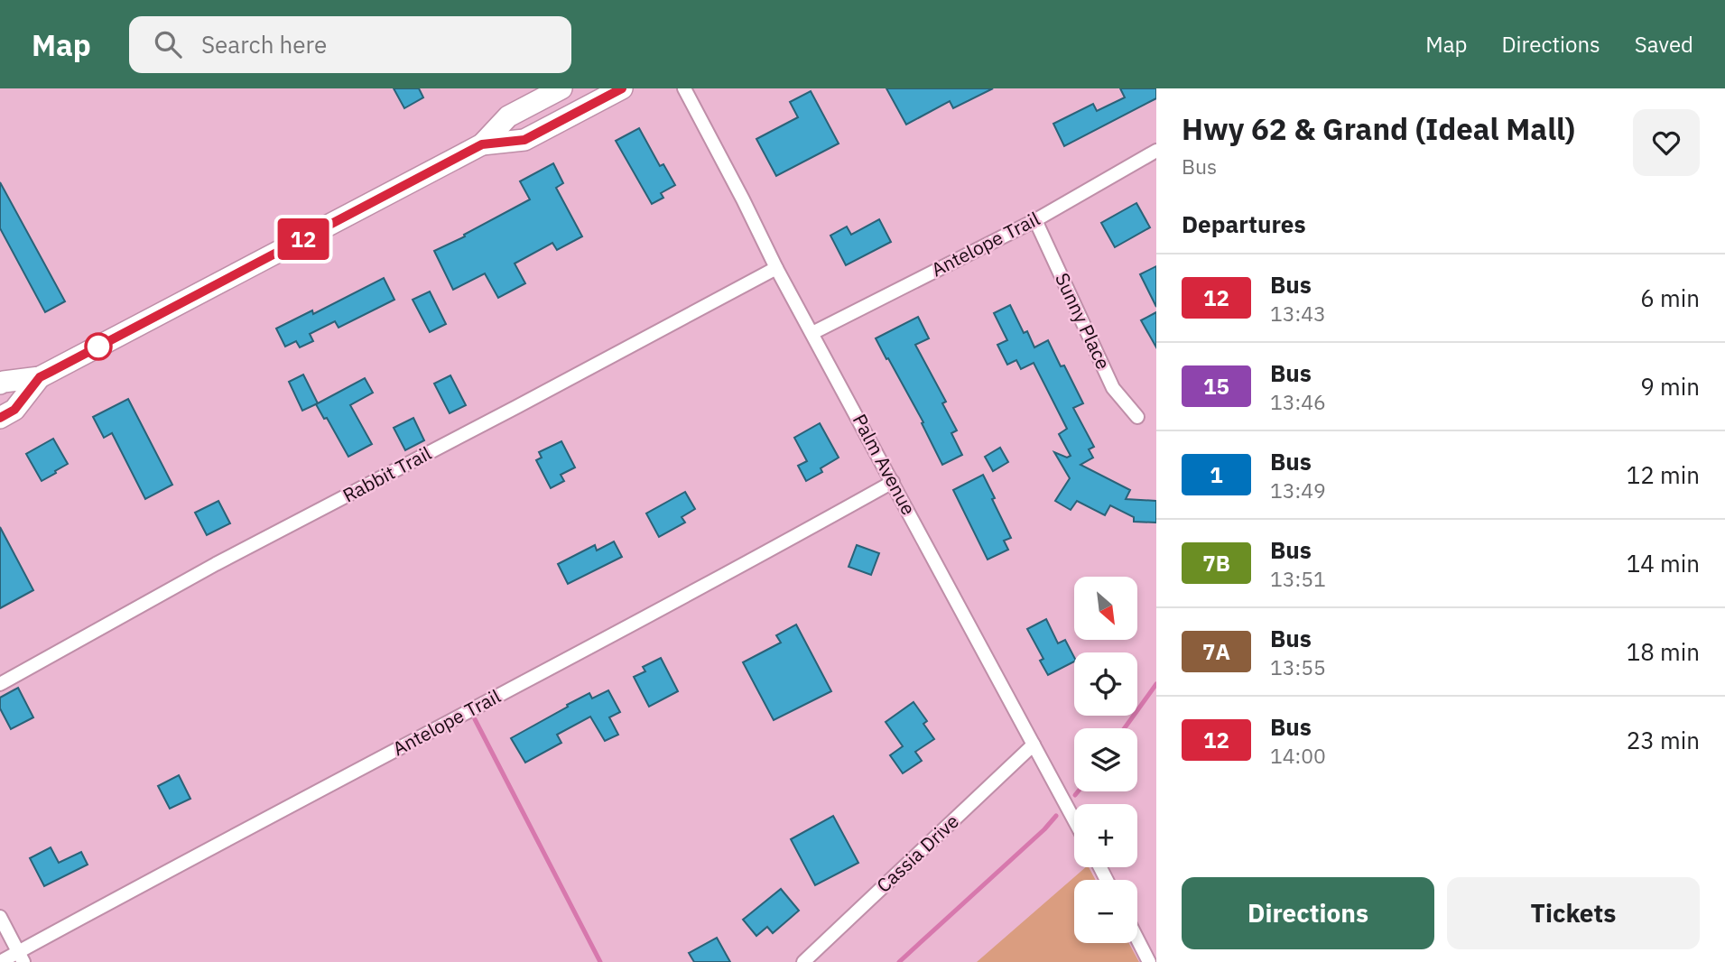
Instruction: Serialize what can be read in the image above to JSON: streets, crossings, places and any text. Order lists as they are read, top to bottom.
{
  "streets": {
    "street": [
      "Antelope Trail",
      "Sunny Place",
      "Palm Avenue",
      "Rabbit Trail",
      "Cassia Drive"
    ]
  },
  "crossings": [
    ["Antelope Trail", "Sunny Place"],
    ["Antelope Trail", "Palm Avenue"],
    ["Palm Avenue", "Rabbit Trail"],
    ["Palm Avenue", "Cassia Drive"]
  ],
  "lines": ["bus line 12"],
  "north": "bottom right",
  "page": {
    "header": "Map",
    "search": "Search here",
    "nav": ["Map", "Directions", "Saved"],
    "on_map": "12",
    "heading": [
      ["Hwy 62 & Grand (Ideal Mall)", "Bus"],
      "Departures"
    ],
    "list": [
      {
        "mark": "12",
        "name": "Bus",
        "note": "13:43",
        "value": "6 min"
      },
      {
        "mark": "15",
        "name": "Bus",
        "note": "13:46",
        "value": "9 min"
      },
      {
        "mark": "1",
        "name": "Bus",
        "note": "13:49",
        "value": "12 min"
      },
      {
        "mark": "7B",
        "name": "Bus",
        "note": "13:51",
        "value": "14 min"
      },
      {
        "mark": "7A",
        "name": "Bus",
        "note": "13:55",
        "value": "18 min"
      },
      {
        "mark": "12",
        "name": "Bus",
        "note": "14:00",
        "value": "23 min"
      }
    ],
    "map_buttons": ["+", "−"],
    "buttons": ["Directions", "Tickets"]
  }
}
